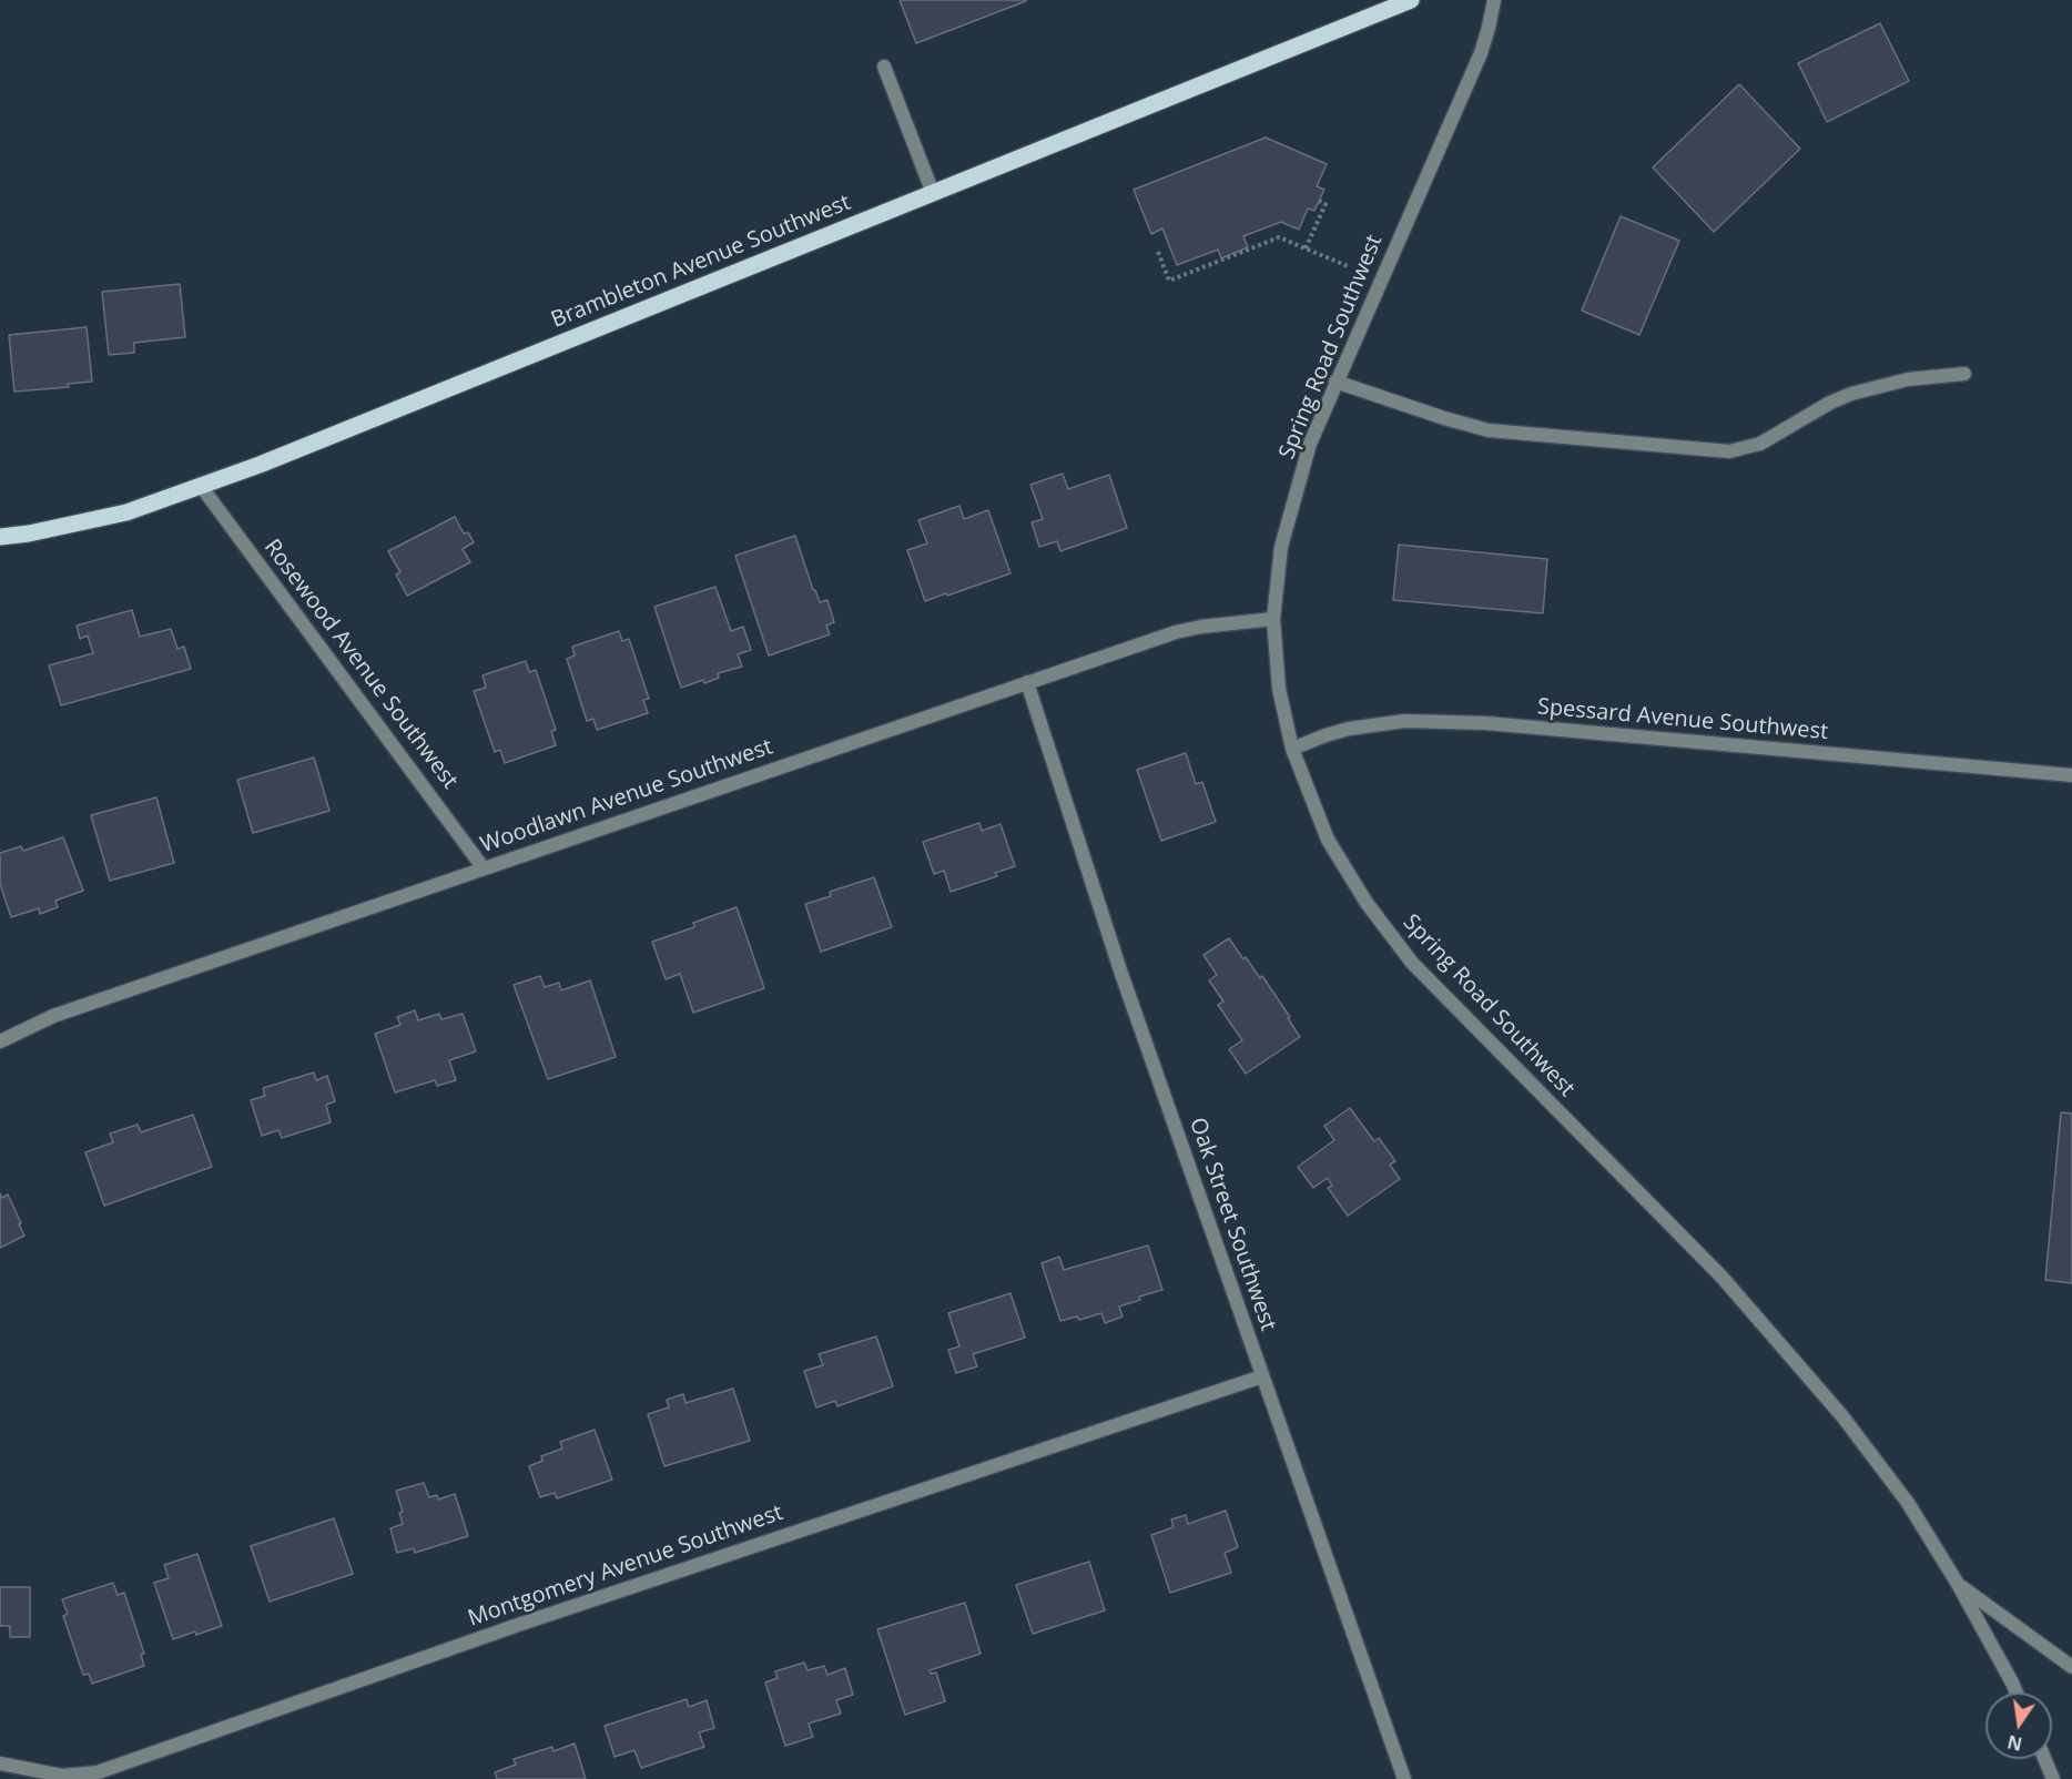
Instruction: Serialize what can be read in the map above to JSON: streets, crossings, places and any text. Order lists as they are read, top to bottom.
{
  "streets": {
    "main road": ["Brambleton Avenue Southwest"],
    "street": [
      "Spring Road Southwest",
      "Rosewood Avenue Southwest",
      "Spessard Avenue Southwest",
      "Woodlawn Avenue Southwest",
      "Oak Street Southwest",
      "Montgomery Avenue Southwest"
    ]
  },
  "crossings": [
    ["Brambleton Avenue Southwest", "Rosewood Avenue Southwest"],
    ["Spring Road Southwest", "Spessard Avenue Southwest"],
    ["Spring Road Southwest", "Woodlawn Avenue Southwest"],
    ["Rosewood Avenue Southwest", "Woodlawn Avenue Southwest"],
    ["Woodlawn Avenue Southwest", "Oak Street Southwest"],
    ["Oak Street Southwest", "Montgomery Avenue Southwest"]
  ],
  "north": "bottom"
}
